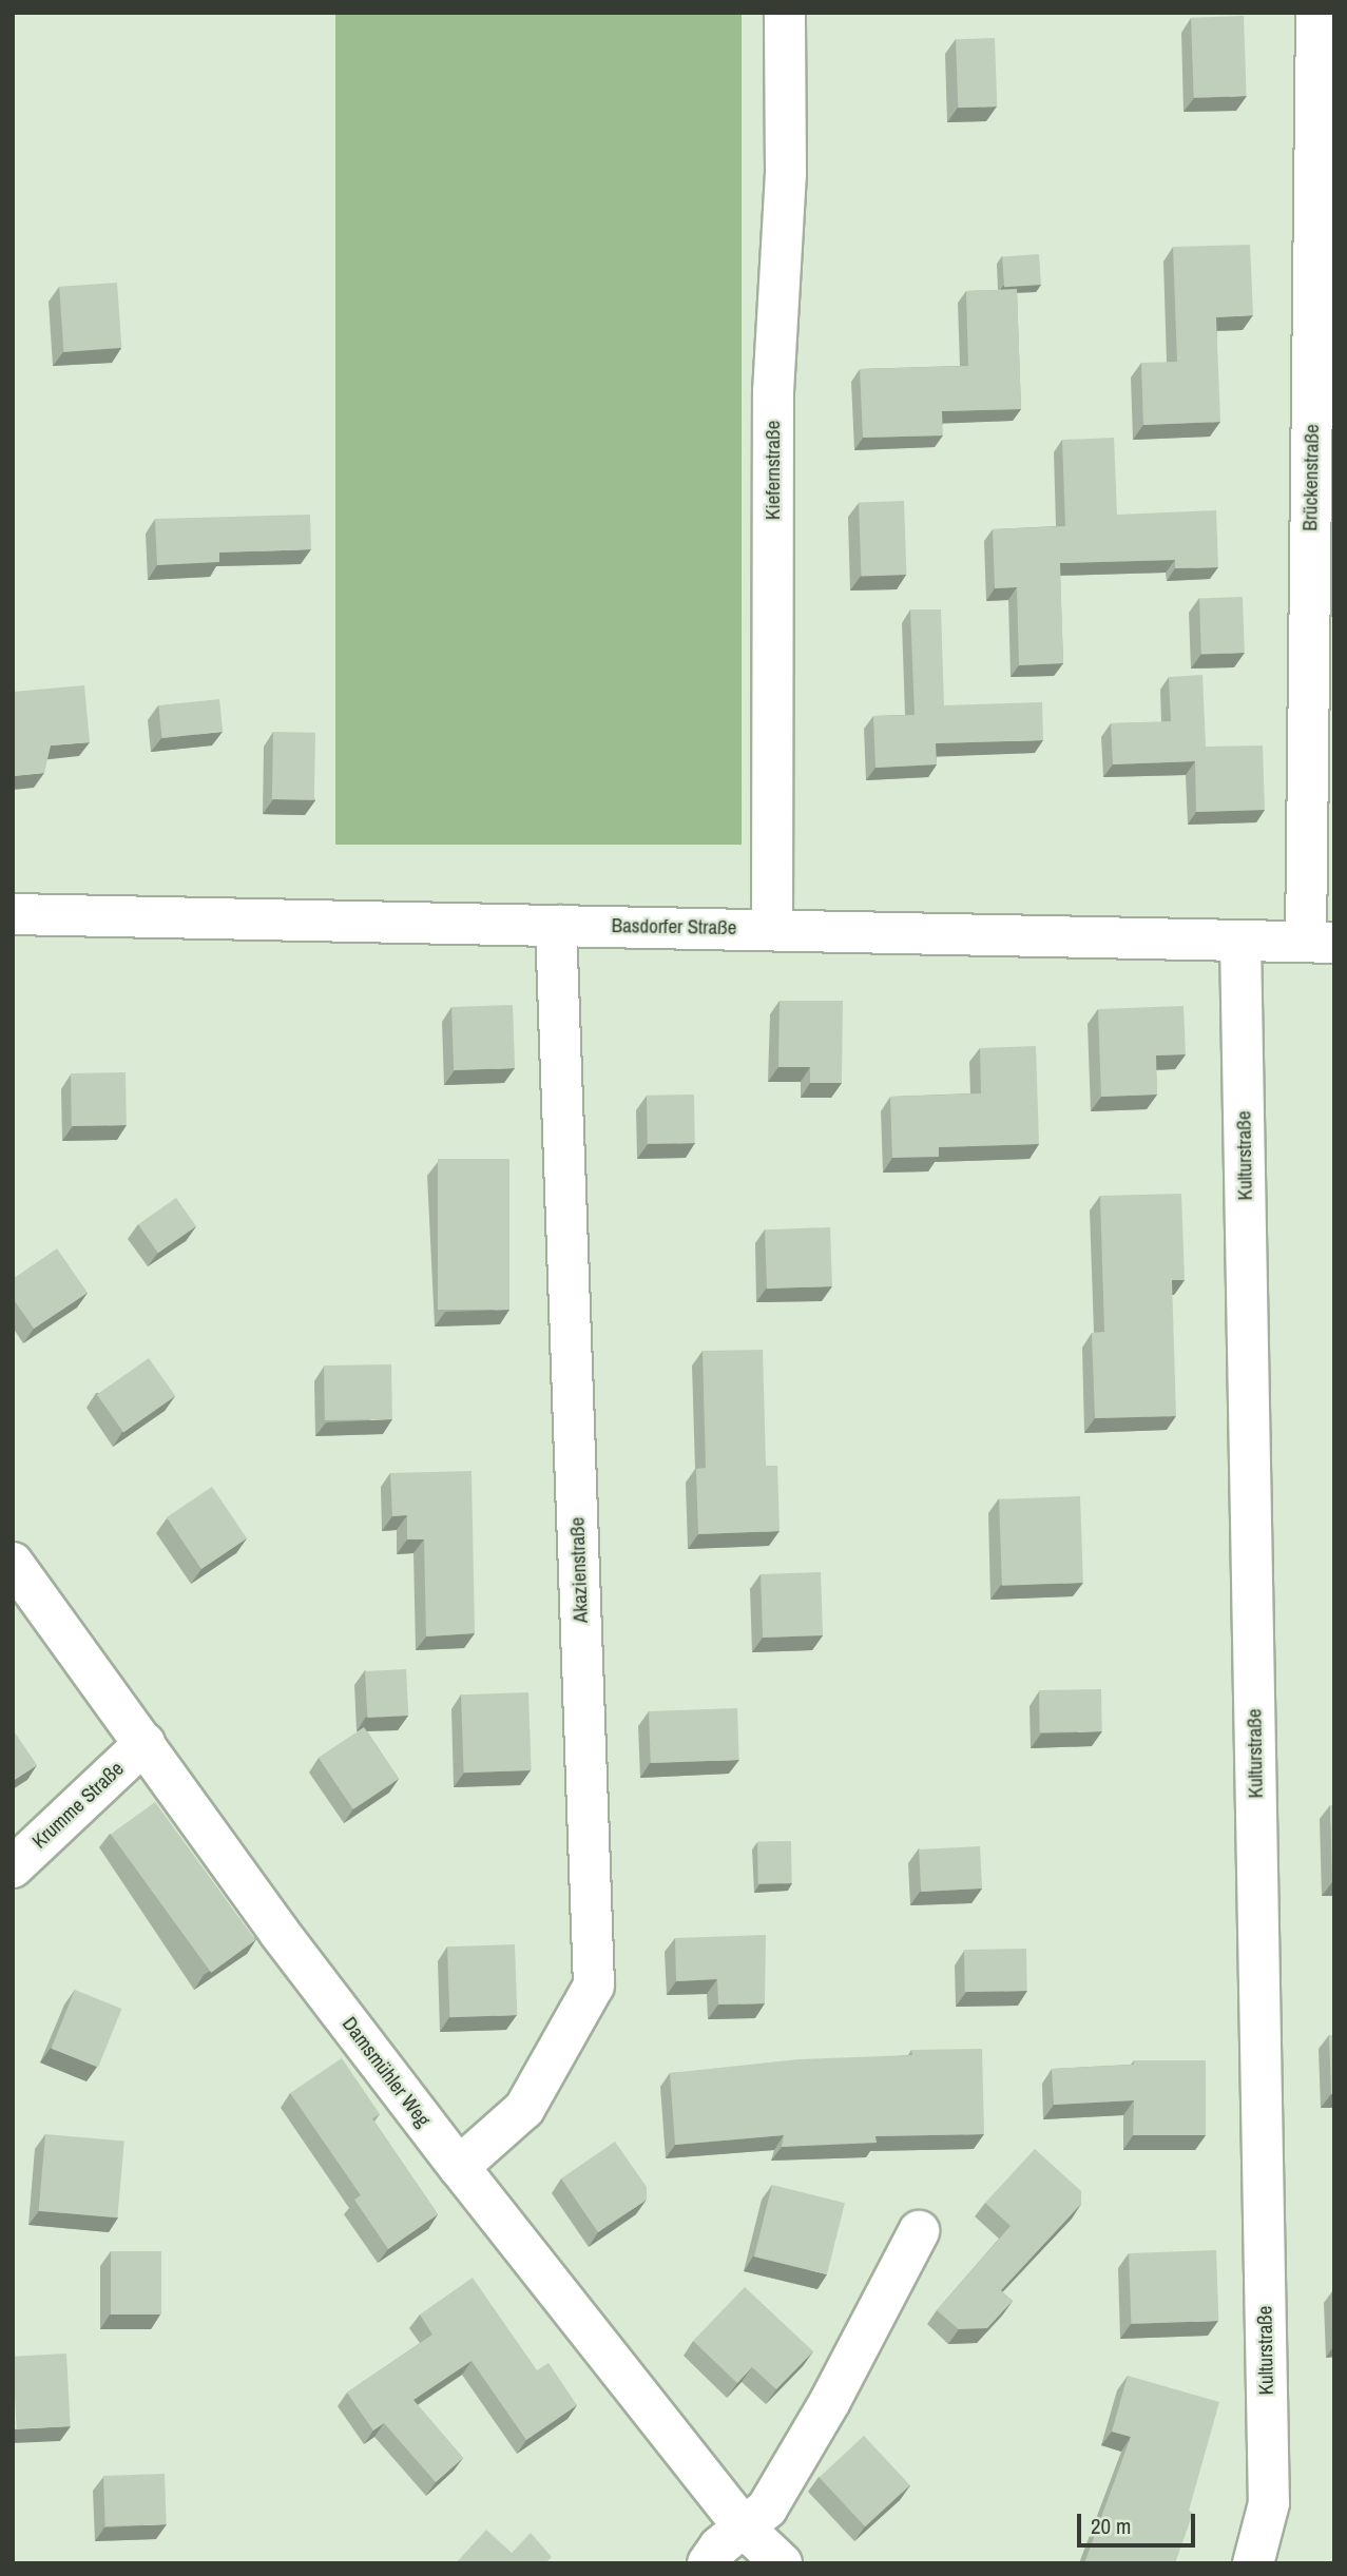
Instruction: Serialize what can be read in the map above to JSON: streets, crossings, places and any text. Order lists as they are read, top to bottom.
{
  "streets": {
    "street": [
      "Kiefernstraße",
      "Brückenstraße",
      "Basdorfer Straße",
      "Kulturstraße",
      "Akazienstraße",
      "Krumme Straße",
      "Damsmühler Weg"
    ]
  },
  "crossings": [
    ["Kiefernstraße", "Basdorfer Straße"],
    ["Brückenstraße", "Basdorfer Straße"],
    ["Basdorfer Straße", "Kulturstraße"],
    ["Basdorfer Straße", "Akazienstraße"],
    ["Akazienstraße", "Damsmühler Weg"],
    ["Krumme Straße", "Damsmühler Weg"]
  ],
  "scale_bar": "20 m"
}
